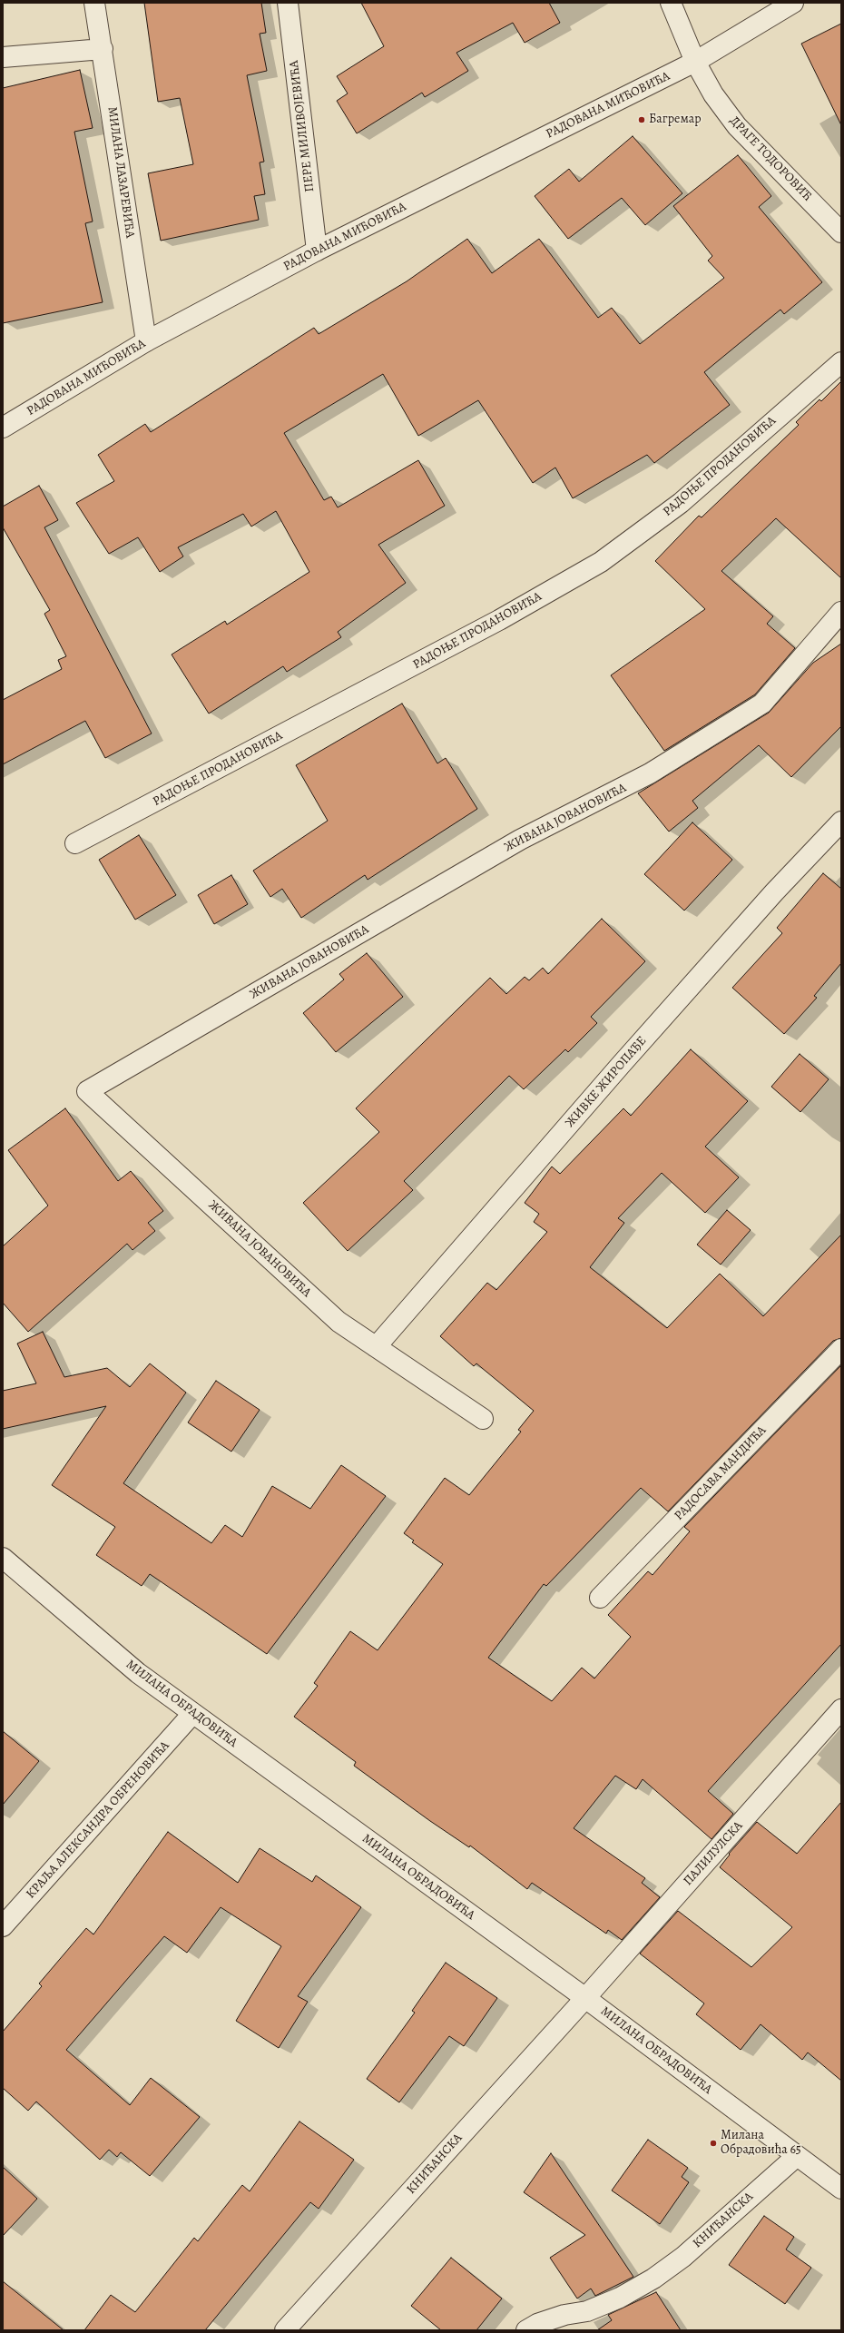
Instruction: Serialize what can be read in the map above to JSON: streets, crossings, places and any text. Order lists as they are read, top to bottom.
{
  "streets": {
    "street": [
      "РАДОВАНА МИЋОВИЋА",
      "ПЕРЕ МИЛИВОЈЕВИЋА",
      "ДРАГЕ ТОДОРОВИЋ",
      "МИЛАНА ЛАЗАРЕВИЋА",
      "РАДОЊЕ ПРОДАНОВИЋА",
      "ЖИВАНА ЈОВАНОВИЋА",
      "ЖИВКЕ ЖИРОПАЂЕ",
      "РАДОСАВА МАНДИЋА",
      "МИЛАНА ОБРАДОВИЋА",
      "КРАЉА АЛЕКСАНДРА ОБРЕНОВИЋА",
      "ПАЛИЛУЛСКА",
      "КНИЋАНСКА"
    ]
  },
  "crossings": [
    ["РАДОВАНА МИЋОВИЋА", "ПЕРЕ МИЛИВОЈЕВИЋА"],
    ["РАДОВАНА МИЋОВИЋА", "ДРАГЕ ТОДОРОВИЋ"],
    ["РАДОВАНА МИЋОВИЋА", "МИЛАНА ЛАЗАРЕВИЋА"],
    ["ЖИВАНА ЈОВАНОВИЋА", "ЖИВКЕ ЖИРОПАЂЕ"],
    ["МИЛАНА ОБРАДОВИЋА", "КРАЉА АЛЕКСАНДРА ОБРЕНОВИЋА"],
    ["МИЛАНА ОБРАДОВИЋА", "ПАЛИЛУЛСКА"],
    ["МИЛАНА ОБРАДОВИЋА", "КНИЋАНСКА"],
    ["ПАЛИЛУЛСКА", "КНИЋАНСКА"]
  ],
  "places": ["Багремар", "Милана Обрадовића 65"]
}
